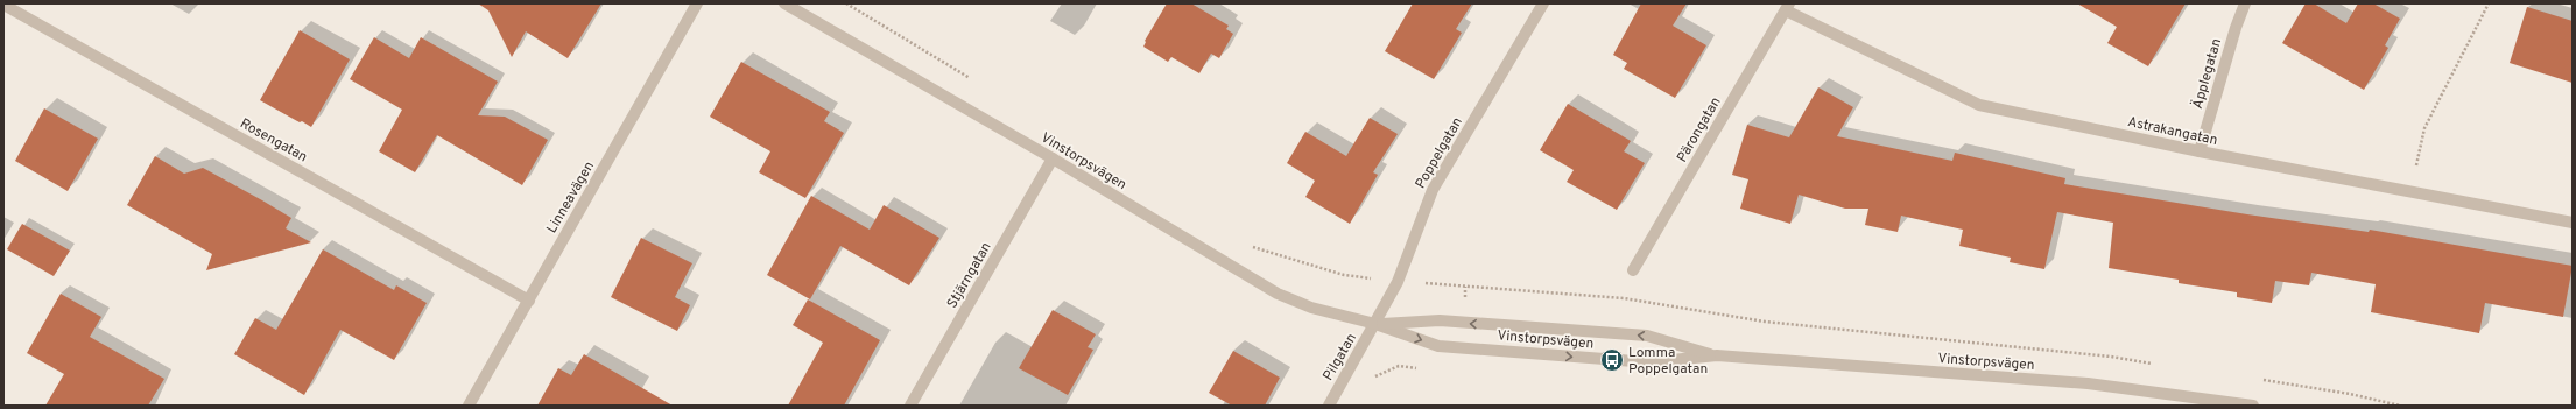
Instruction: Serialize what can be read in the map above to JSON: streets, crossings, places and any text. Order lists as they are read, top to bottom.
{
  "streets": {
    "street": [
      "Äpplegatan",
      "Pärongatan",
      "Astrakangatan",
      "Rosengatan",
      "Poppelgatan",
      "Vinstorpsvägen",
      "Linneavägen",
      "Stjärngatan",
      "Pilgatan"
    ]
  },
  "crossings": [
    ["Äpplegatan", "Astrakangatan"],
    ["Pärongatan", "Astrakangatan"],
    ["Rosengatan", "Linneavägen"],
    ["Poppelgatan", "Vinstorpsvägen"],
    ["Poppelgatan", "Pilgatan"],
    ["Vinstorpsvägen", "Stjärngatan"],
    ["Vinstorpsvägen", "Pilgatan"]
  ],
  "places": {
    "bus stop": ["Lomma Poppelgatan"]
  }
}
